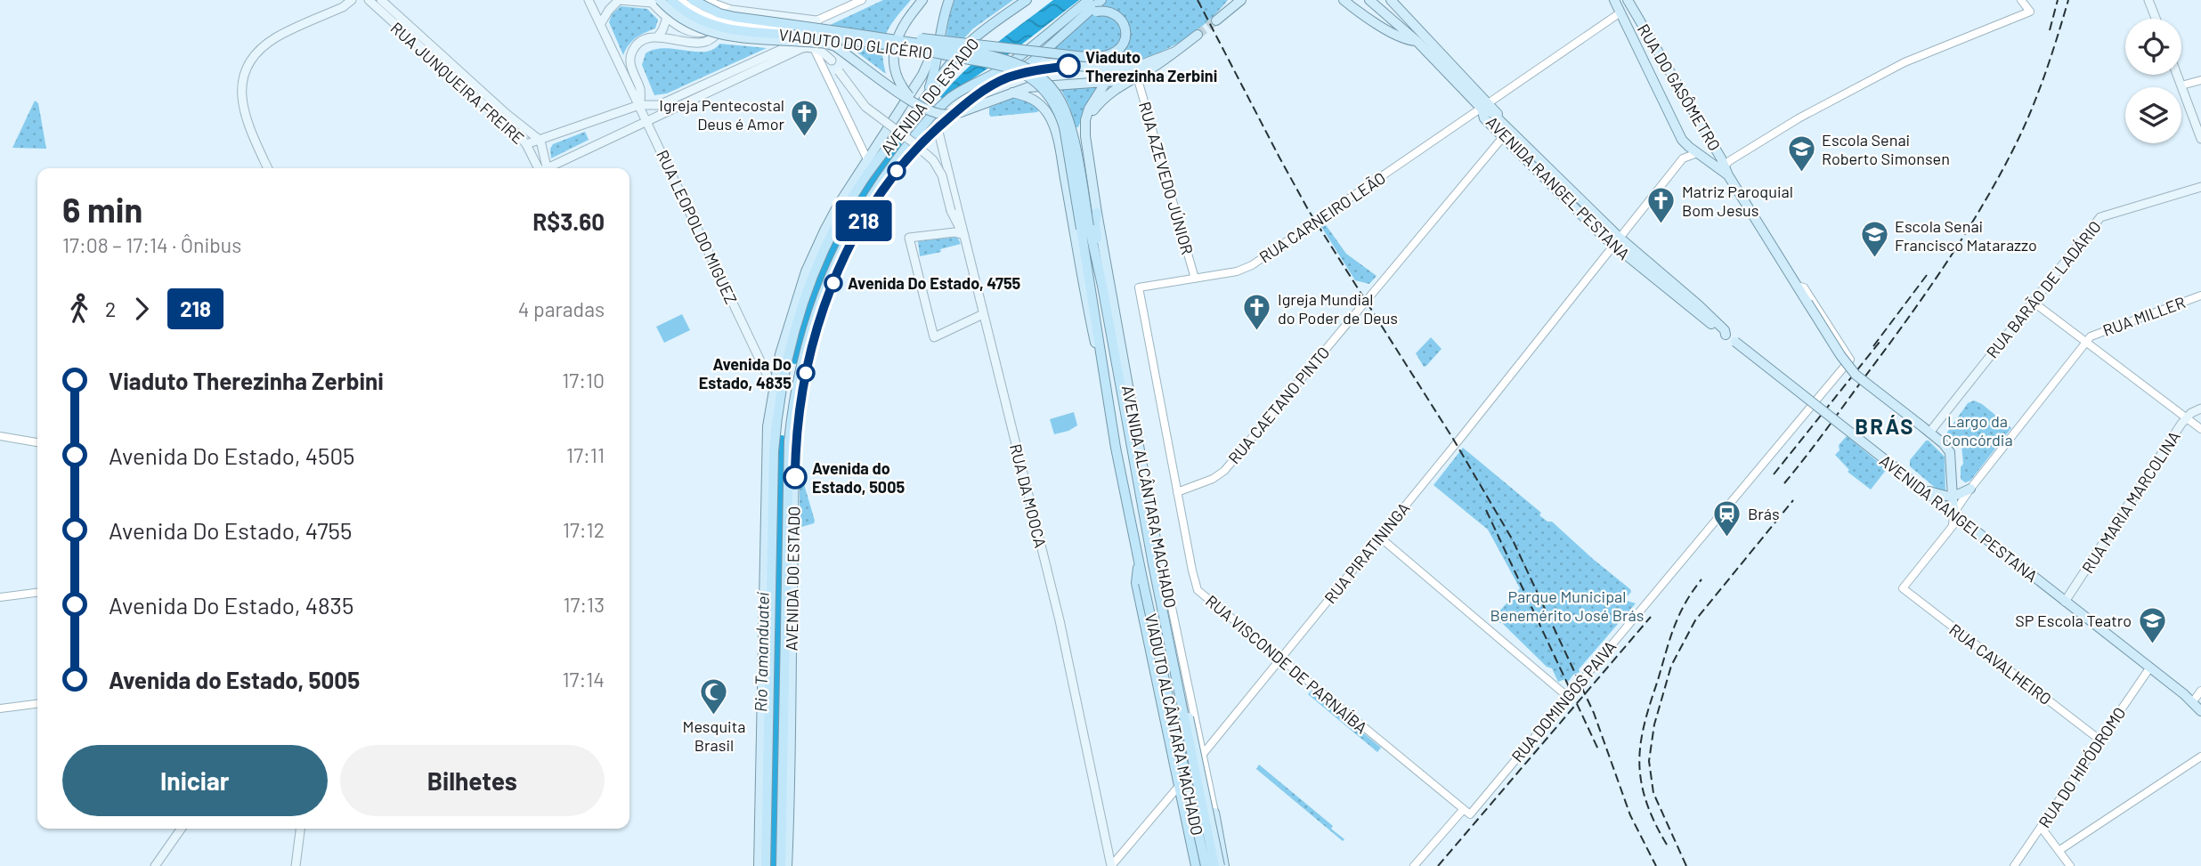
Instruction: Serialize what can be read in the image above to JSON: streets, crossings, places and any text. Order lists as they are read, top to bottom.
{
  "streets": {
    "highway": [
      "VIADUTO DO GLICÉRIO",
      "AVENIDA DO ESTADO",
      "AVENIDA ALCÂNTARA MACHADO",
      "VIADUTO ALCÂNTARA MACHADO"
    ],
    "main road": [
      "RUA JUNQUEIRA FREIRE",
      "RUA DO GASÔMETRO",
      "AVENIDA RANGEL PESTANA",
      "RUA LEOPOLDO MIGUEZ",
      "RUA BARÃO DE LADÁRIO",
      "RUA DA MOOCA",
      "RUA MARIA MARCOLINA"
    ],
    "street": [
      "RUA AZEVEDO JÚNIOR",
      "RUA CARNEIRO LEÃO",
      "RUA MILLER",
      "RUA CAETANO PINTO",
      "RUA PIRATININGA",
      "RUA VISCONDE DE PARNAÍBA",
      "RUA CAVALHEIRO",
      "RUA DOMINGOS PAIVA",
      "RUA DO HIPÓDROMO"
    ]
  },
  "crossings": [
    ["VIADUTO DO GLICÉRIO", "RUA AZEVEDO JÚNIOR"],
    ["VIADUTO DO GLICÉRIO", "AVENIDA ALCÂNTARA MACHADO"],
    ["RUA DO GASÔMETRO", "RUA CARNEIRO LEÃO"],
    ["RUA DO GASÔMETRO", "RUA PIRATININGA"],
    ["RUA DO GASÔMETRO", "RUA DOMINGOS PAIVA"],
    ["AVENIDA DO ESTADO", "RUA LEOPOLDO MIGUEZ"],
    ["AVENIDA DO ESTADO", "RUA DA MOOCA"],
    ["RUA AZEVEDO JÚNIOR", "RUA CARNEIRO LEÃO"],
    ["AVENIDA RANGEL PESTANA", "RUA CARNEIRO LEÃO"],
    ["AVENIDA RANGEL PESTANA", "RUA CAETANO PINTO"],
    ["AVENIDA RANGEL PESTANA", "RUA MARIA MARCOLINA"],
    ["AVENIDA RANGEL PESTANA", "RUA PIRATININGA"],
    ["AVENIDA RANGEL PESTANA", "RUA CAVALHEIRO"],
    ["AVENIDA RANGEL PESTANA", "RUA DO HIPÓDROMO"],
    ["RUA CARNEIRO LEÃO", "RUA VISCONDE DE PARNAÍBA"],
    ["RUA CAETANO PINTO", "RUA VISCONDE DE PARNAÍBA"],
    ["RUA DA MOOCA", "RUA PIRATININGA"],
    ["AVENIDA ALCÂNTARA MACHADO", "RUA PIRATININGA"],
    ["AVENIDA ALCÂNTARA MACHADO", "VIADUTO ALCÂNTARA MACHADO"],
    ["RUA PIRATININGA", "RUA VISCONDE DE PARNAÍBA"],
    ["RUA VISCONDE DE PARNAÍBA", "RUA DOMINGOS PAIVA"],
    ["RUA CAVALHEIRO", "RUA DO HIPÓDROMO"]
  ],
  "districts": ["BRÁS"],
  "water": ["Rio Tamanduateí"],
  "parks": ["Largo da Concórdia", "Parque Municipal Benemérito José Brás"],
  "places": {
    "other": [
      "Viaduto Therezinha Zerbini",
      "Avenida Do Estado, 4755",
      "Avenida Do Estado, 4835",
      "Avenida do Estado, 5005"
    ],
    "church": ["Igreja Pentecostal Deus é Amor", "Matriz Paroquial Bom Jesus", "Igreja Mundial do Poder de Deus"],
    "school or university": ["Escola Senai Roberto Simonsen", "Escola Senai Francisco Matarazzo", "SP Escola Teatro"],
    "station": ["Brás"],
    "mosque": ["Mesquita Brasil"]
  },
  "lines": ["bus line 218"],
  "page": {
    "on_map": "218",
    "heading": ["6 min", "17:08 – 17:14 · Ônibus", "R$3.60"],
    "legs": ["2", "218", "4 paradas"],
    "list": [
      {
        "name": "Viaduto Therezinha Zerbini",
        "value": "17:10"
      },
      {
        "name": "Avenida Do Estado, 4505",
        "value": "17:11"
      },
      {
        "name": "Avenida Do Estado, 4755",
        "value": "17:12"
      },
      {
        "name": "Avenida Do Estado, 4835",
        "value": "17:13"
      },
      {
        "name": "Avenida do Estado, 5005",
        "value": "17:14"
      }
    ],
    "buttons": ["Iniciar", "Bilhetes"]
  }
}
